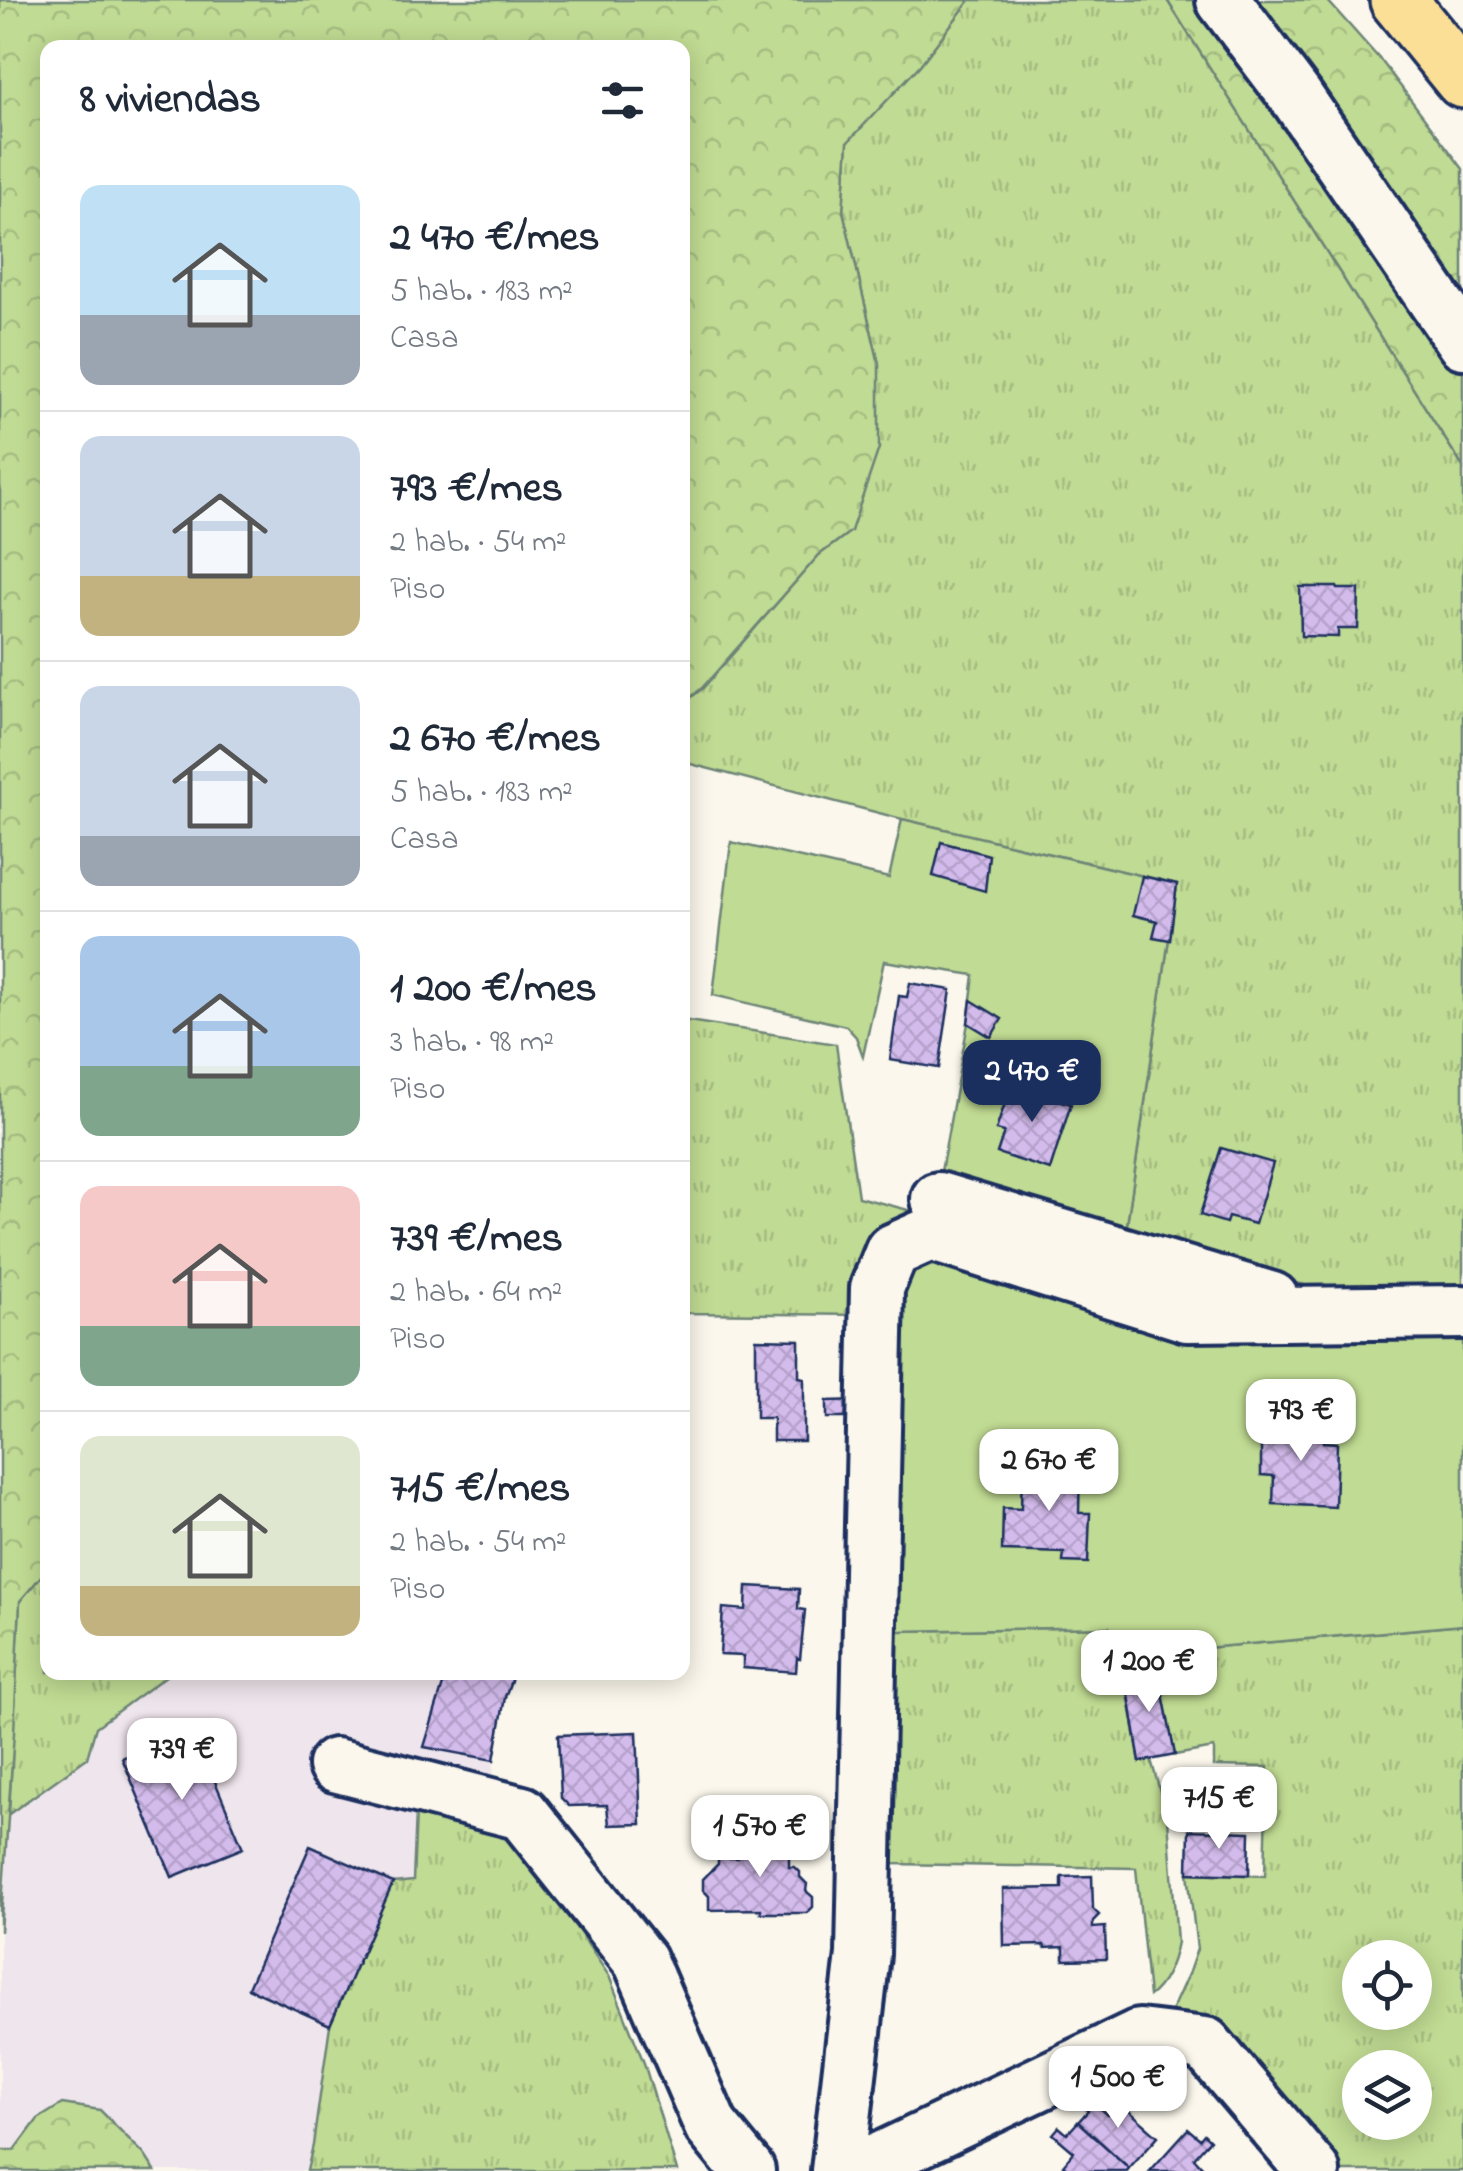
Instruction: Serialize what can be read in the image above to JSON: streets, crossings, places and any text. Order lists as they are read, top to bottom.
{
  "page": {
    "heading": "8 viviendas",
    "list": [
      {
        "name": "2 470 €/mes",
        "note": "5 hab. · 183 m² · Casa"
      },
      {
        "name": "793 €/mes",
        "note": "2 hab. · 54 m² · Piso"
      },
      {
        "name": "2 670 €/mes",
        "note": "5 hab. · 183 m² · Casa"
      },
      {
        "name": "1 200 €/mes",
        "note": "3 hab. · 98 m² · Piso"
      },
      {
        "name": "739 €/mes",
        "note": "2 hab. · 64 m² · Piso"
      },
      {
        "name": "715 €/mes",
        "note": "2 hab. · 54 m² · Piso"
      }
    ],
    "price": [
      "2 470 €",
      "793 €",
      "2 670 €",
      "1 200 €",
      "739 €",
      "715 €",
      "1 570 €",
      "1 500 €"
    ]
  }
}
